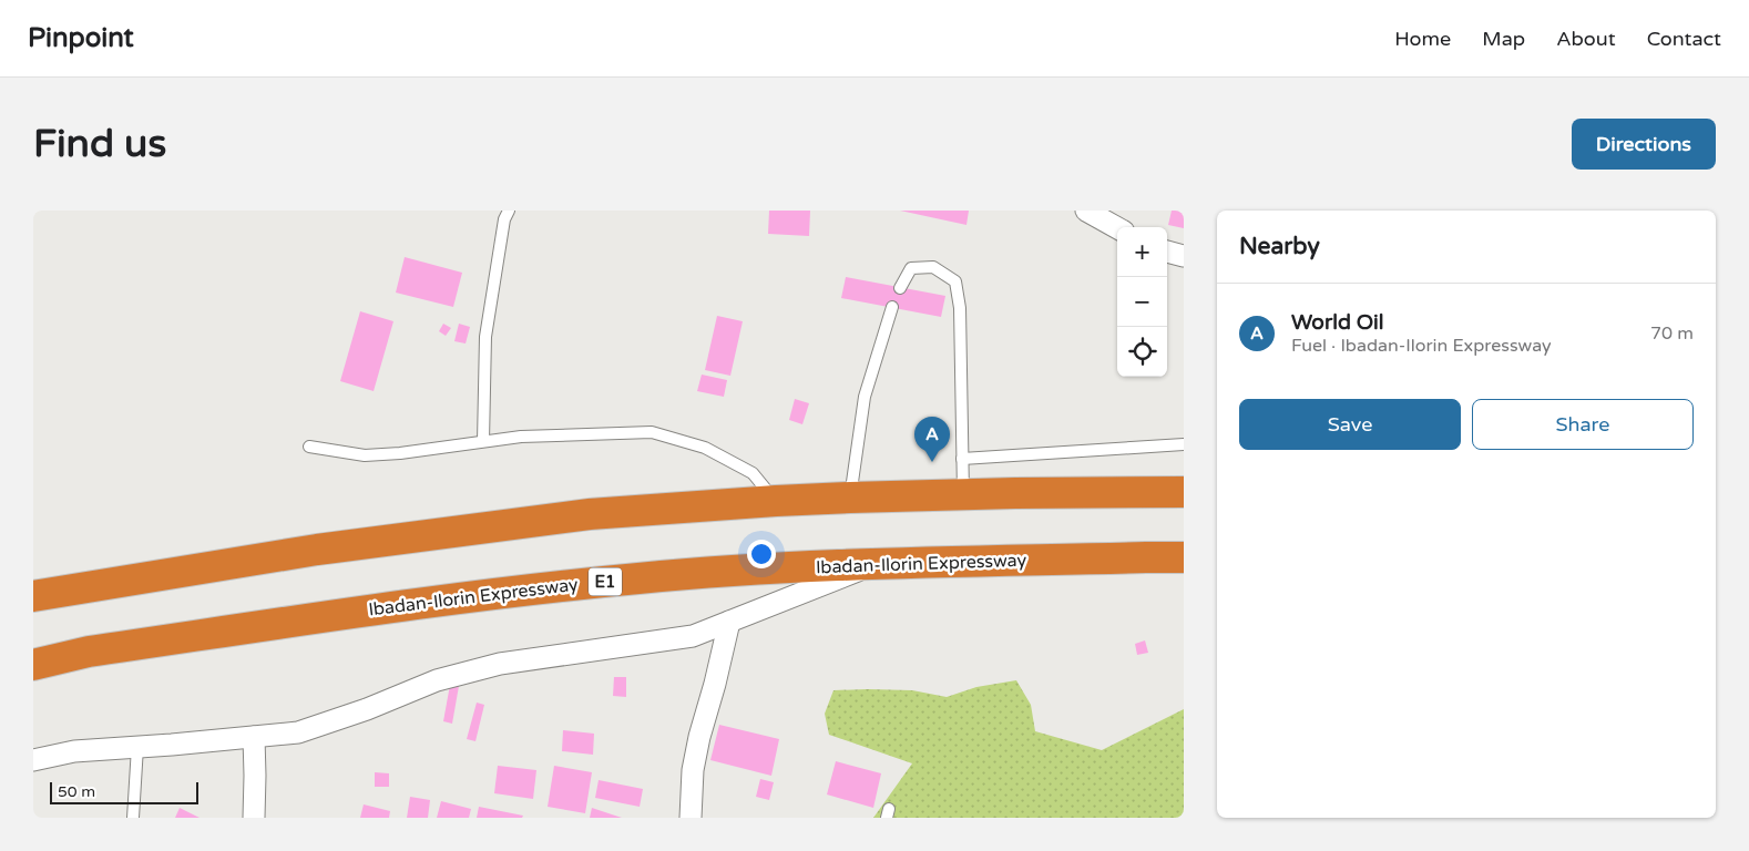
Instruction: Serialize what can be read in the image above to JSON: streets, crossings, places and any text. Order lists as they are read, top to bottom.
{
  "streets": {
    "highway": ["Ibadan-Ilorin Expressway", "E1"]
  },
  "scale_bar": "50 m",
  "page": {
    "header": "Pinpoint",
    "nav": [
      "Home",
      "Map",
      "About",
      "Contact"
    ],
    "buttons": [
      "Directions",
      ["Save", "Share"]
    ],
    "title": "Find us",
    "heading": "Nearby",
    "map_buttons": ["+", "−"],
    "list": [
      {
        "mark": "A",
        "name": "World Oil",
        "note": "Fuel · Ibadan-Ilorin Expressway",
        "value": "70 m"
      }
    ],
    "pins": "A",
    "scale": "50 m"
  }
}
